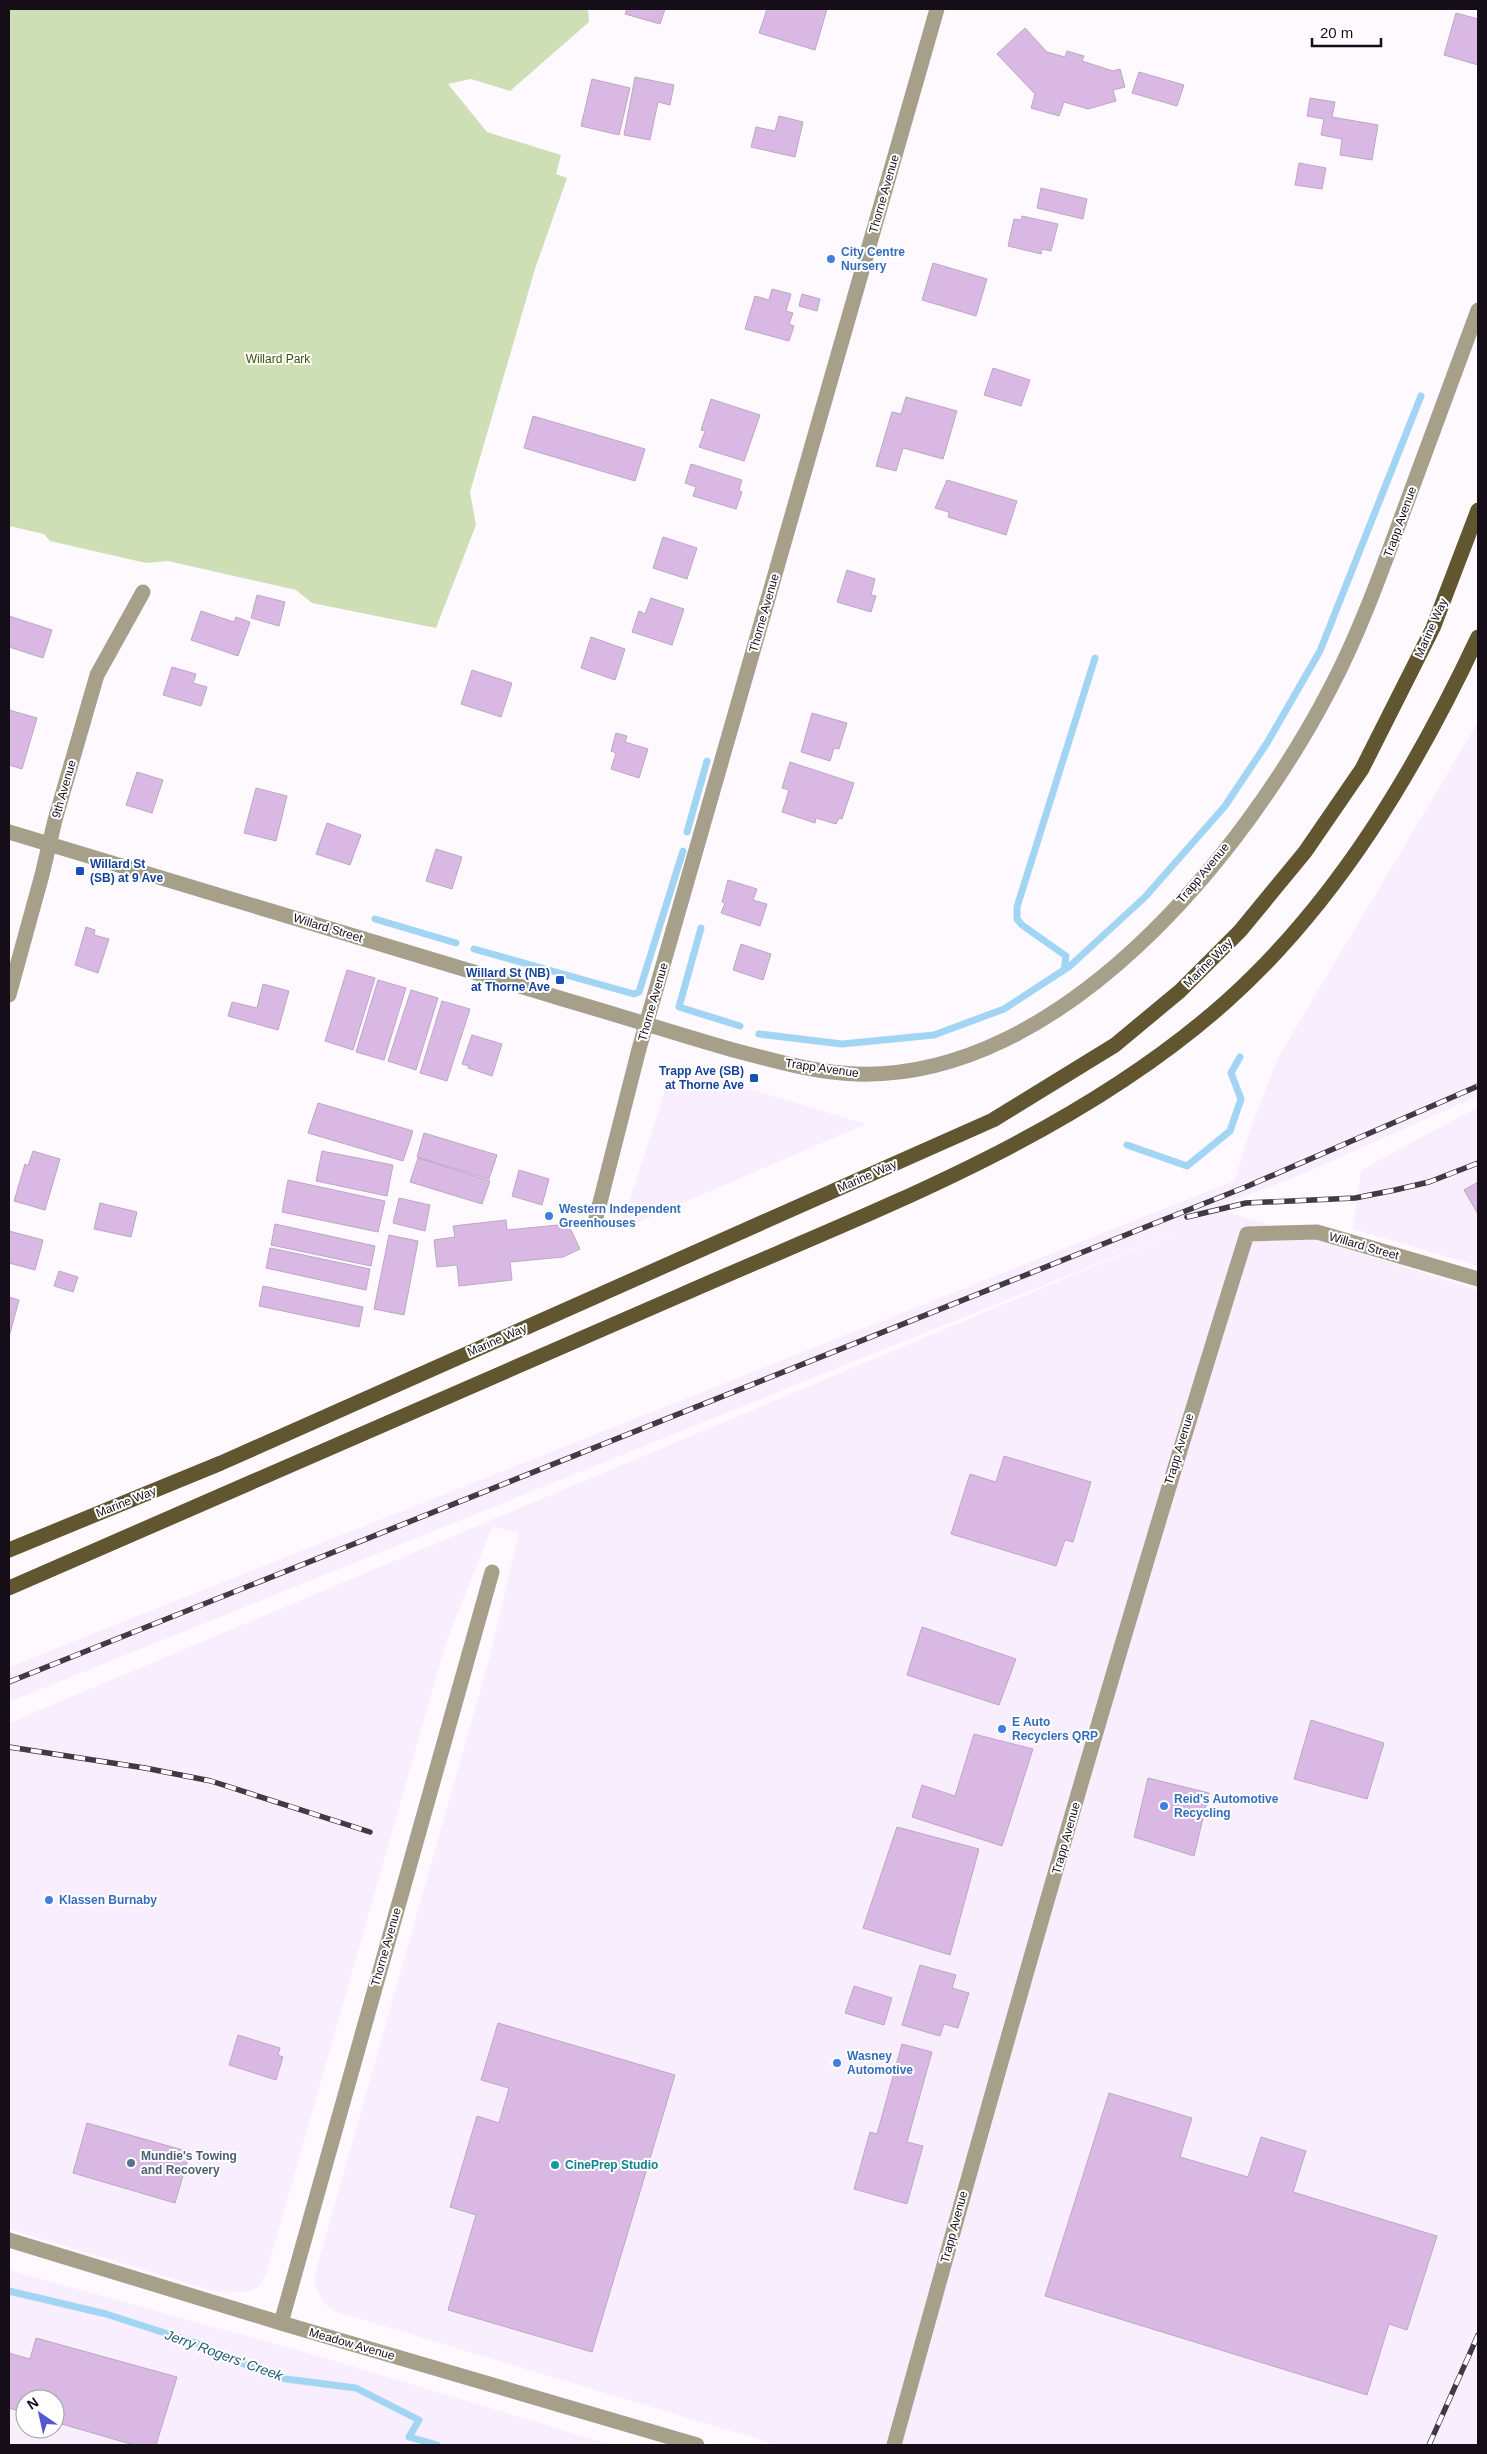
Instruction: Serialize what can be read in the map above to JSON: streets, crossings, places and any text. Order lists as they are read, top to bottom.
{
  "streets": {
    "main road": ["Marine Way"],
    "street": [
      "Thorne Avenue",
      "Trapp Avenue",
      "9th Avenue",
      "Willard Street",
      "Meadow Avenue"
    ]
  },
  "crossings": [
    ["Thorne Avenue", "Trapp Avenue"],
    ["Thorne Avenue", "Willard Street"],
    ["Thorne Avenue", "Meadow Avenue"],
    ["Trapp Avenue", "Willard Street"],
    ["9th Avenue", "Willard Street"]
  ],
  "water": ["Jerry Rogers' Creek"],
  "parks": ["Willard Park"],
  "places": {
    "other": [
      "City Centre Nursery",
      "Western Independent Greenhouses",
      "E Auto Recyclers QRP",
      "Reid's Automotive Recycling",
      "Klassen Burnaby",
      "Wasney Automotive",
      "Mundie's Towing and Recovery",
      "CinePrep Studio"
    ],
    "transit": ["Willard St (SB) at 9 Ave", "Willard St (NB) at Thorne Ave", "Trapp Ave (SB) at Thorne Ave"]
  },
  "scale_bar": "20 m",
  "north": "top left"
}
